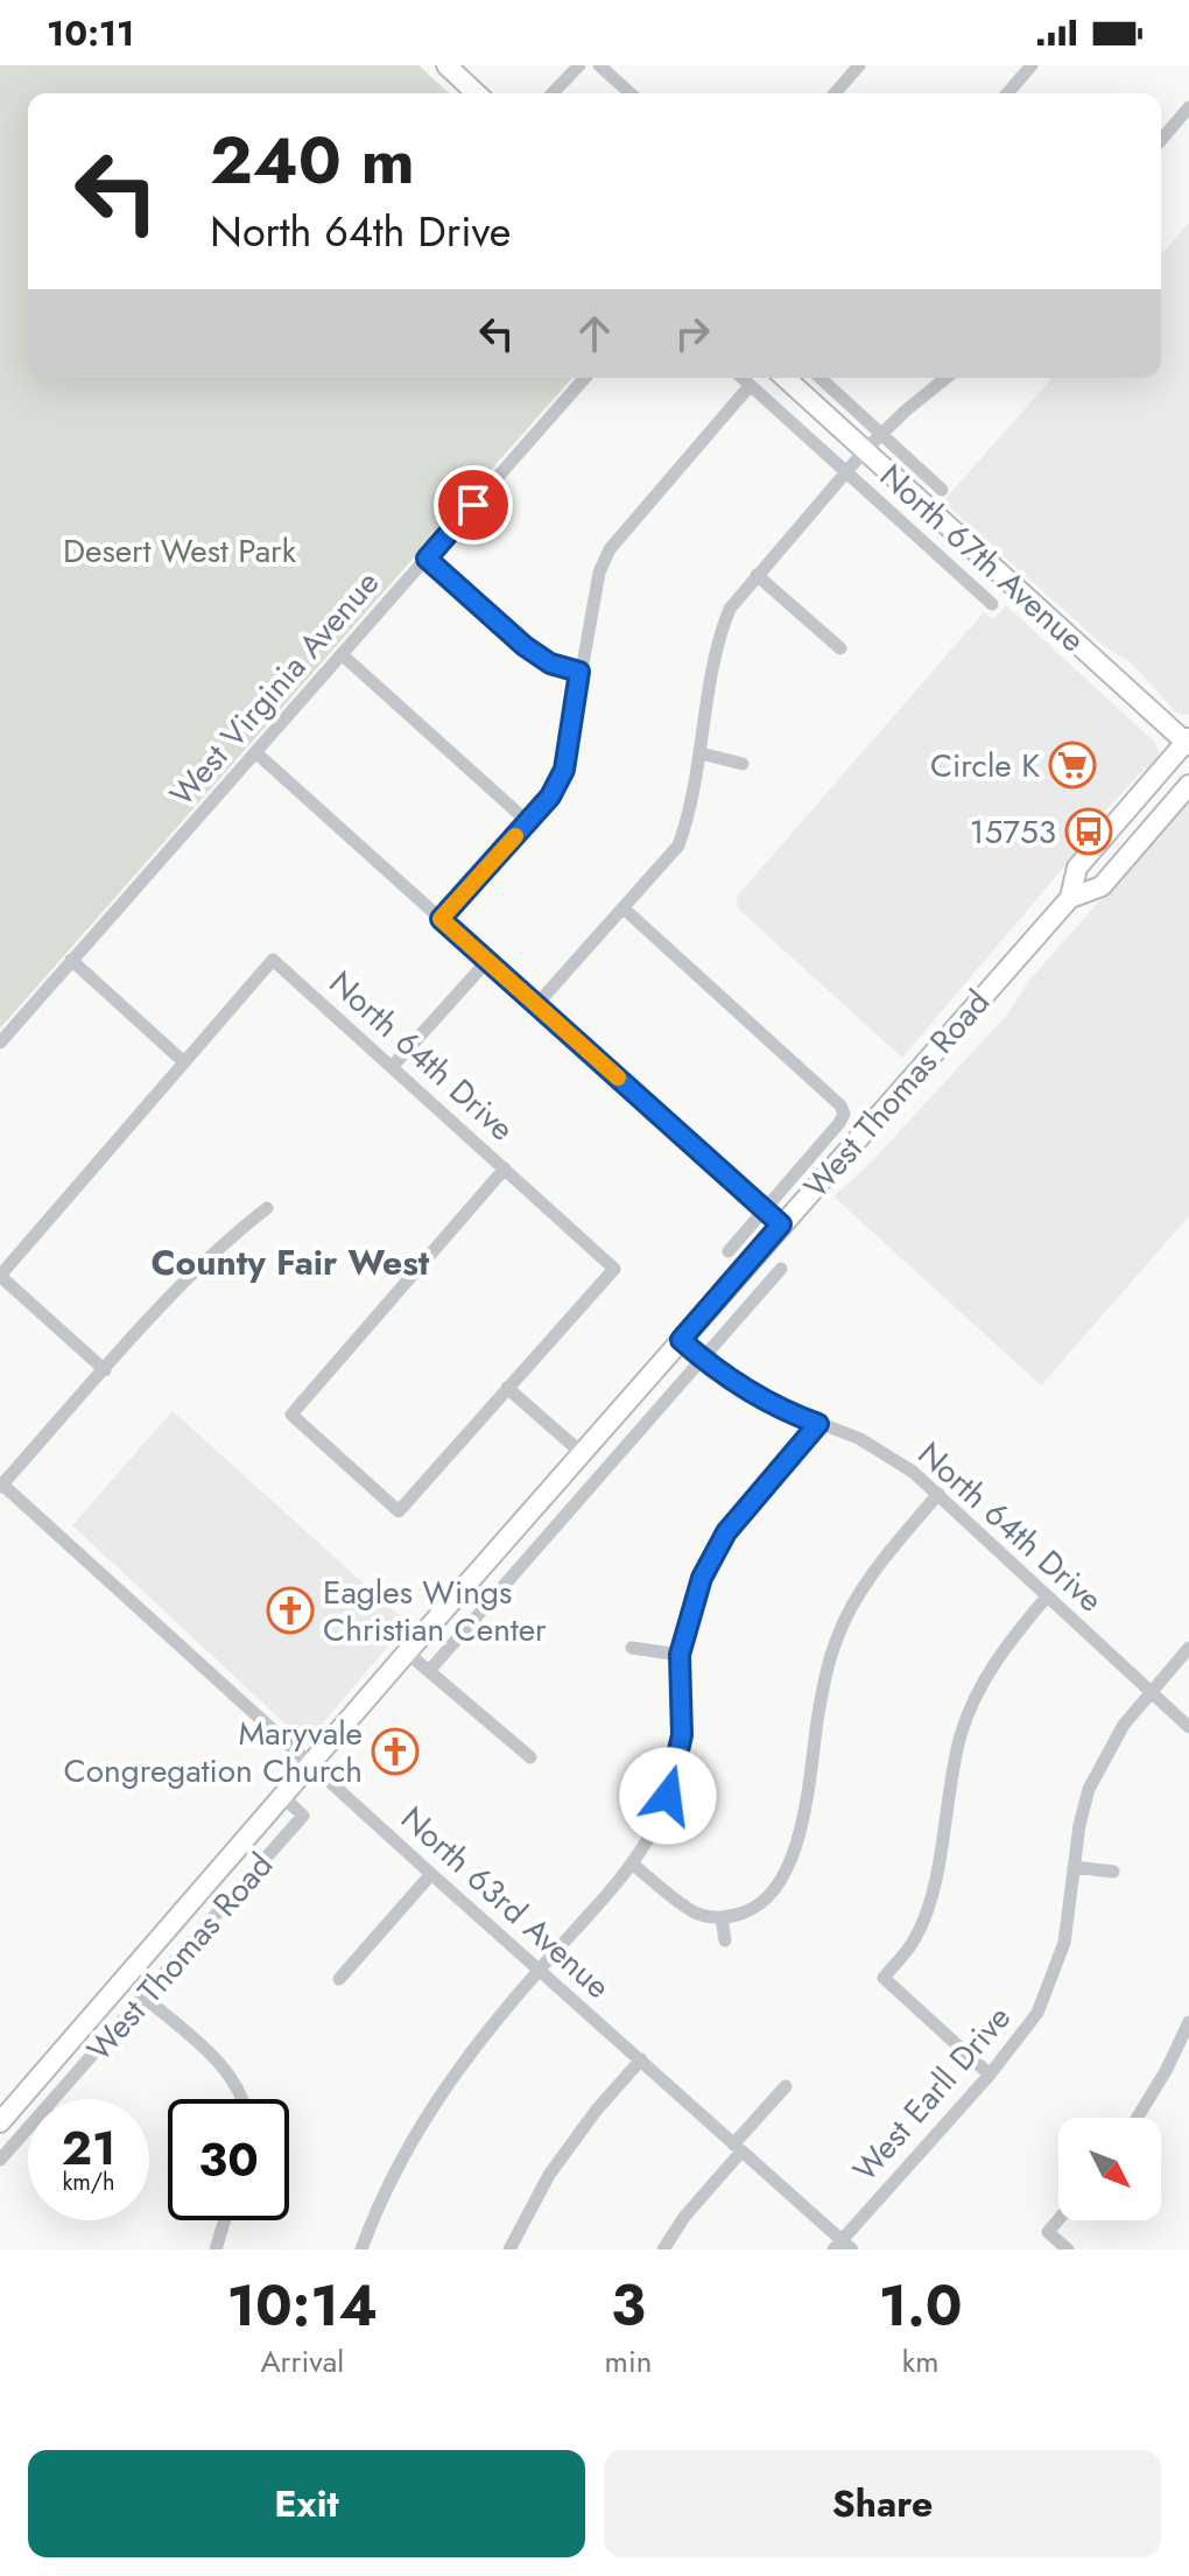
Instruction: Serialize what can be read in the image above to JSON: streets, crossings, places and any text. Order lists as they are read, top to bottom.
{
  "streets": {
    "main road": ["North 67th Avenue", "West Thomas Road"],
    "street": [
      "West Virginia Avenue",
      "North 64th Drive",
      "North 63rd Avenue",
      "West Earll Drive"
    ]
  },
  "crossings": [
    ["North 67th Avenue", "West Thomas Road"],
    ["North 64th Drive", "West Thomas Road"],
    ["North 64th Drive", "West Earll Drive"],
    ["West Thomas Road", "North 63rd Avenue"],
    ["North 63rd Avenue", "West Earll Drive"]
  ],
  "districts": ["County Fair West"],
  "parks": ["Desert West Park"],
  "places": {
    "supermarket": ["Circle K"],
    "bus stop": ["15753"],
    "church": ["Eagles Wings Christian Center", "Maryvale Congregation Church"]
  },
  "north": "bottom right",
  "page": {
    "status": "10:11",
    "turn": ["240 m", "North 64th Drive"],
    "speed": "21 km/h",
    "limit": "30",
    "eta": [
      "10:14",
      "Arrival",
      "3",
      "min",
      "1.0",
      "km"
    ],
    "buttons": ["Exit", "Share"]
  }
}
